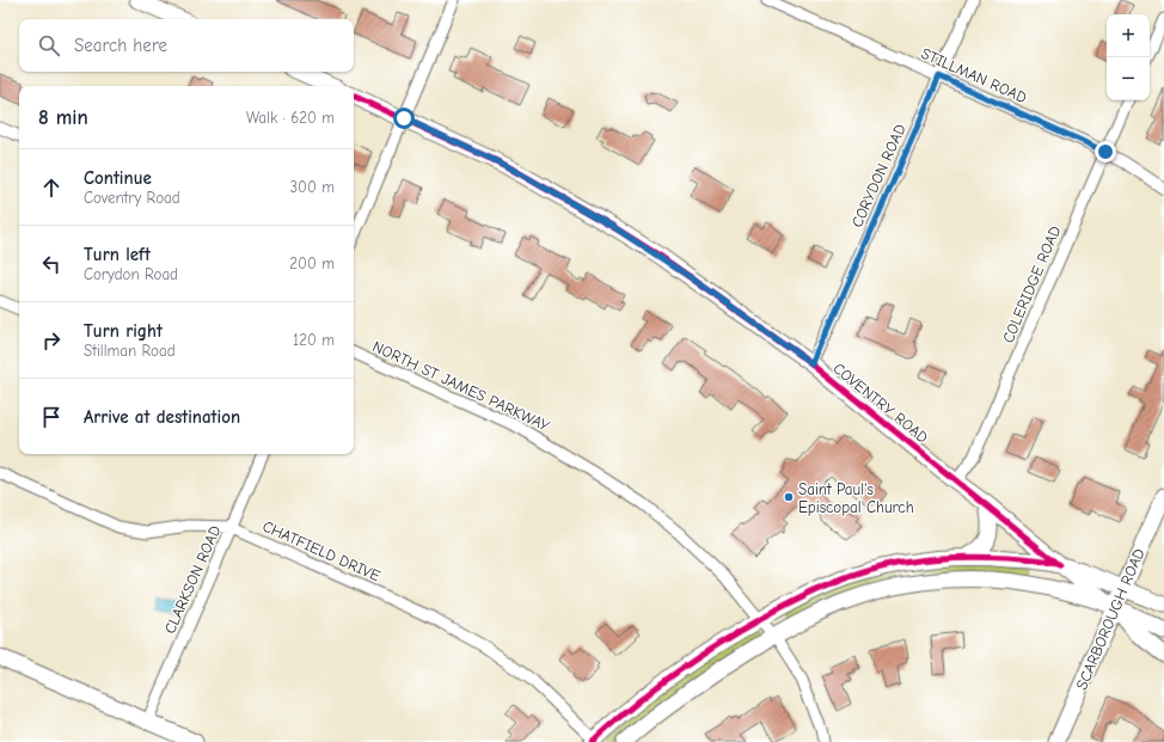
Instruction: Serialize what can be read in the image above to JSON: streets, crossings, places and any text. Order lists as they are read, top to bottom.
{
  "streets": {
    "main road": ["COVENTRY ROAD", "SCARBOROUGH ROAD"],
    "street": [
      "STILLMAN ROAD",
      "CORYDON ROAD",
      "COLERIDGE ROAD",
      "NORTH ST JAMES PARKWAY",
      "CHATFIELD DRIVE",
      "CLARKSON ROAD"
    ]
  },
  "crossings": [
    ["STILLMAN ROAD", "CORYDON ROAD"],
    ["STILLMAN ROAD", "COLERIDGE ROAD"],
    ["CORYDON ROAD", "COVENTRY ROAD"],
    ["COLERIDGE ROAD", "COVENTRY ROAD"],
    ["COVENTRY ROAD", "SCARBOROUGH ROAD"],
    ["CHATFIELD DRIVE", "CLARKSON ROAD"]
  ],
  "places": ["Saint Paul's Episcopal Church"],
  "page": {
    "map_buttons": ["+", "−"],
    "search": "Search here",
    "heading": ["8 min", "Walk · 620 m"],
    "list": [
      ["Continue", "Coventry Road", "300 m"],
      ["Turn left", "Corydon Road", "200 m"],
      ["Turn right", "Stillman Road", "120 m"],
      "Arrive at destination"
    ]
  }
}
